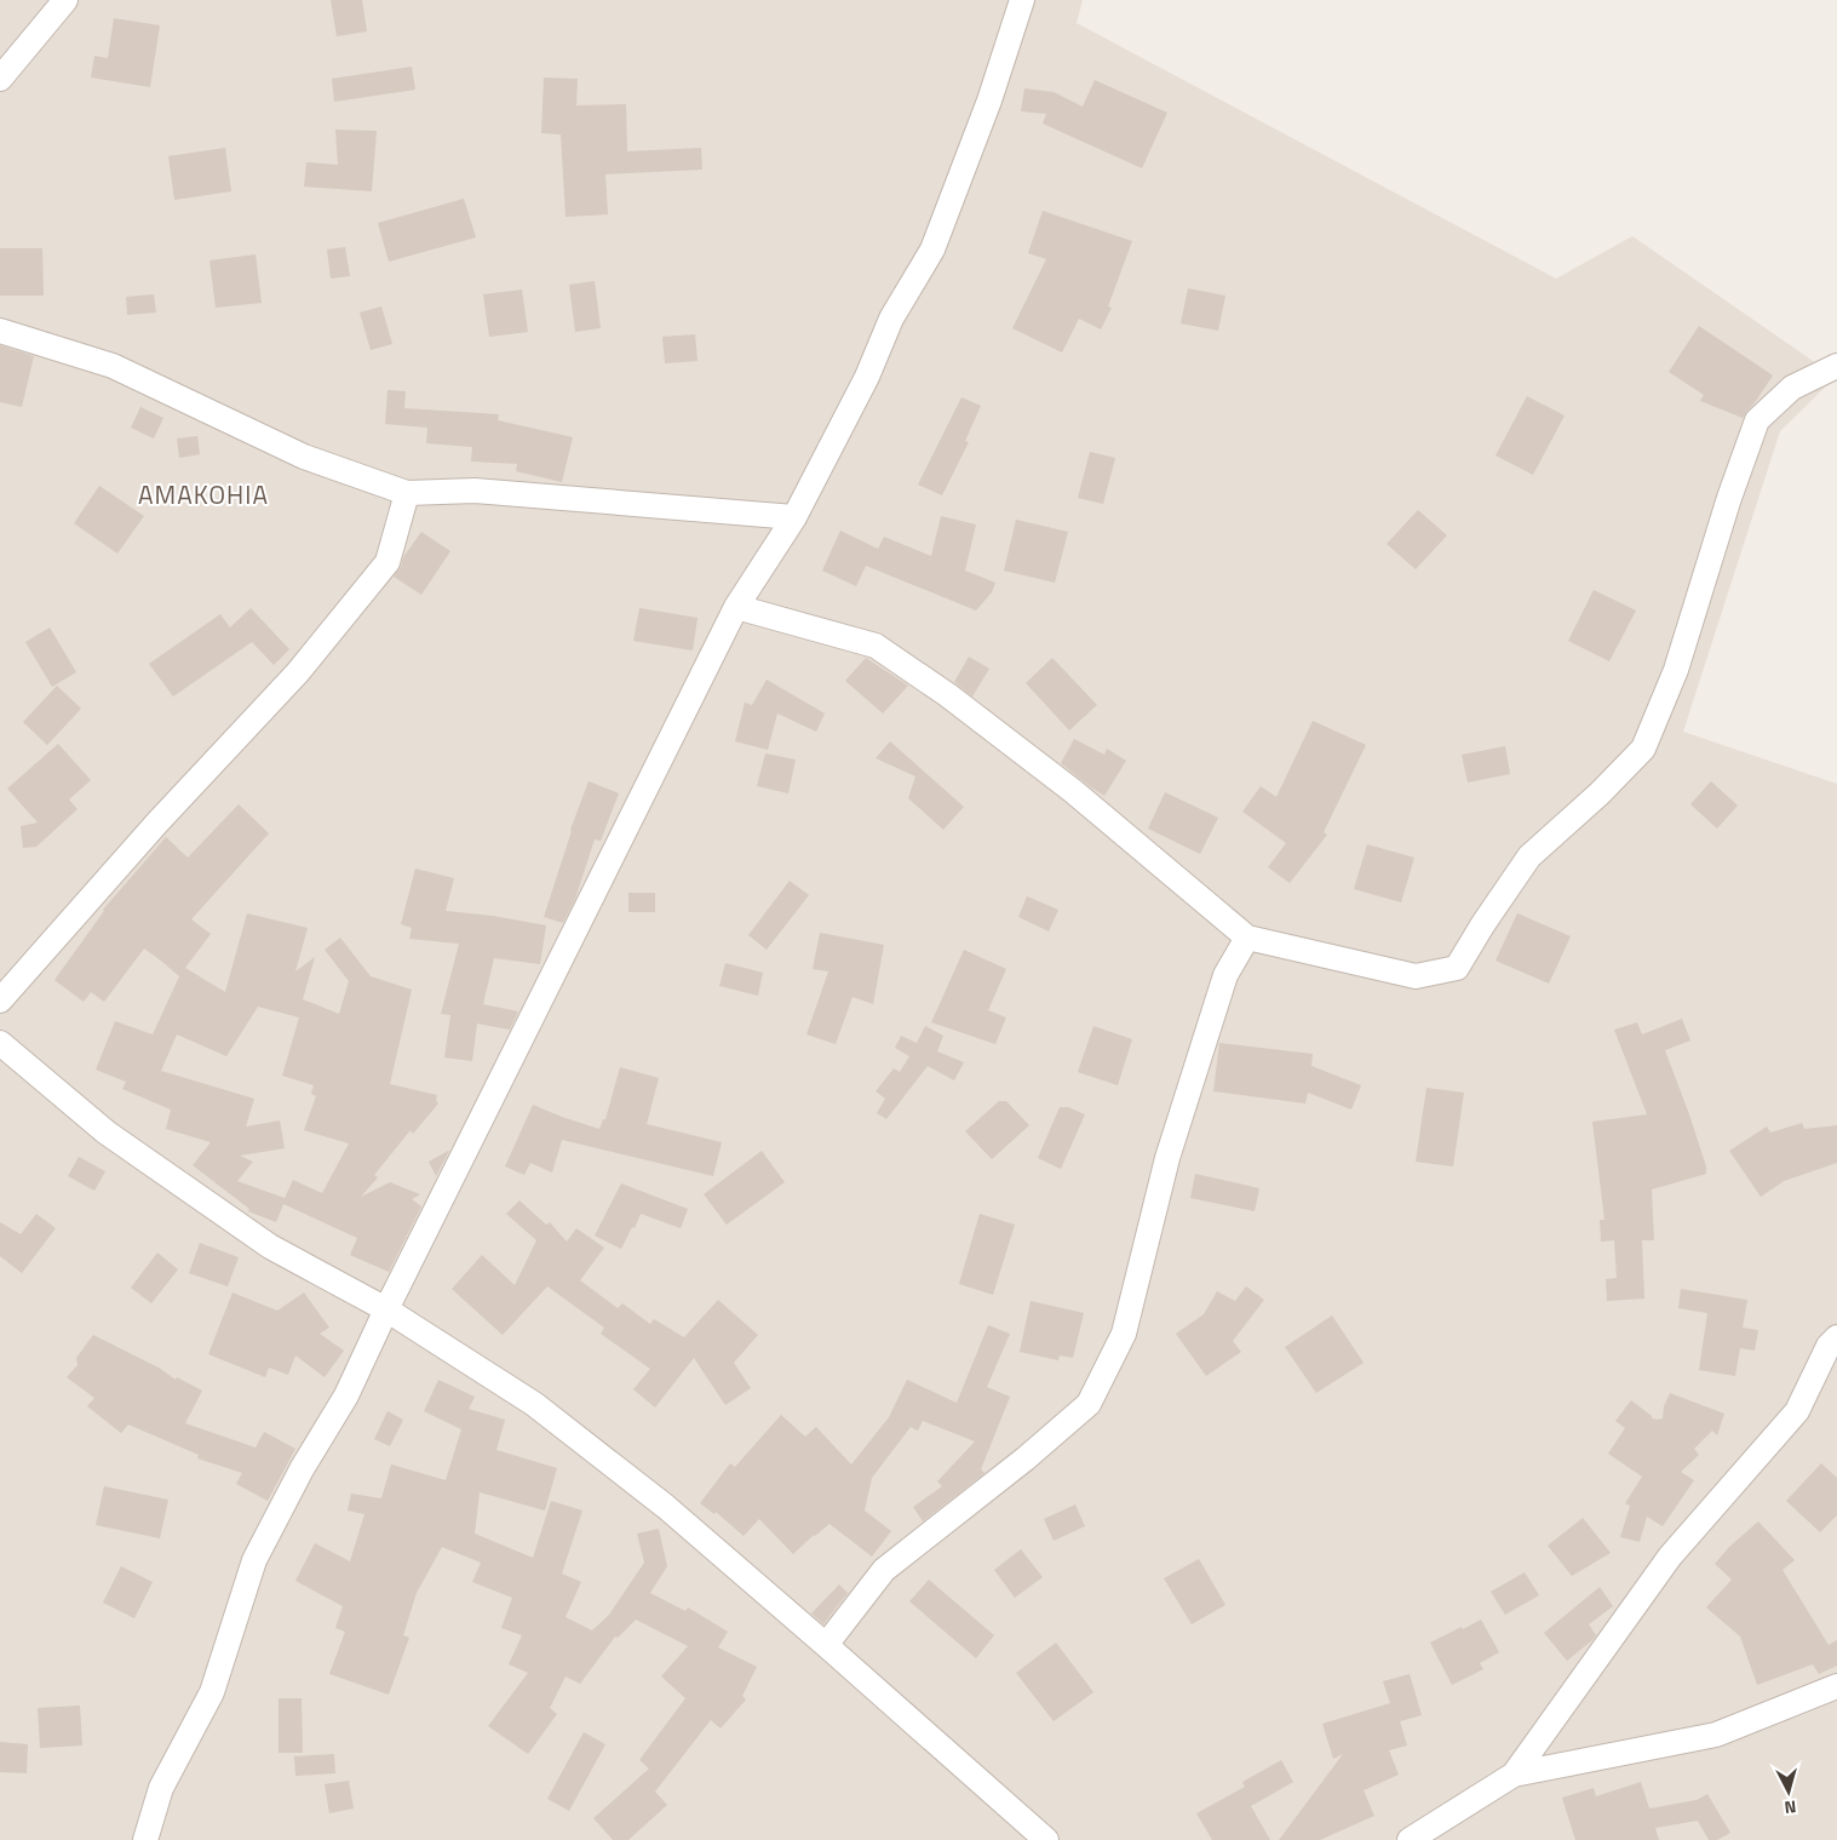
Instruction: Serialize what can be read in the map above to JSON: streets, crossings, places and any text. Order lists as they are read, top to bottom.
{
  "districts": ["AMAKOHIA"],
  "north": "bottom"
}
